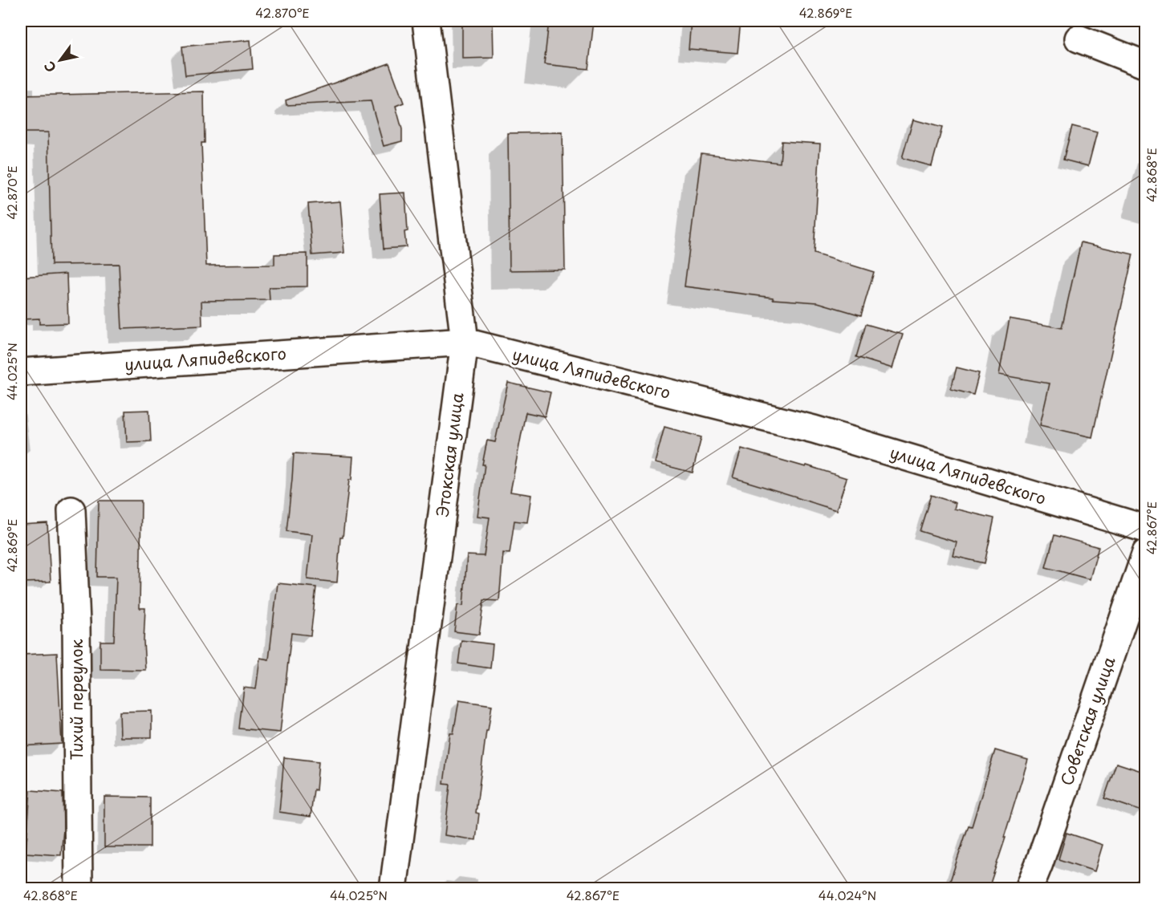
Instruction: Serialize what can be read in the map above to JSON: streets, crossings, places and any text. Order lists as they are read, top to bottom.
{
  "streets": {
    "street": [
      "улица Ляпидевского",
      "Этокская улица",
      "Тихий переулок",
      "Советская улица"
    ]
  },
  "crossings": [
    ["улица Ляпидевского", "Этокская улица"]
  ],
  "north": "bottom left",
  "coordinates": [
    "42.870°E",
    "42.869°E",
    "42.868°E",
    "44.025°N",
    "42.867°E",
    "44.024°N"
  ]
}
